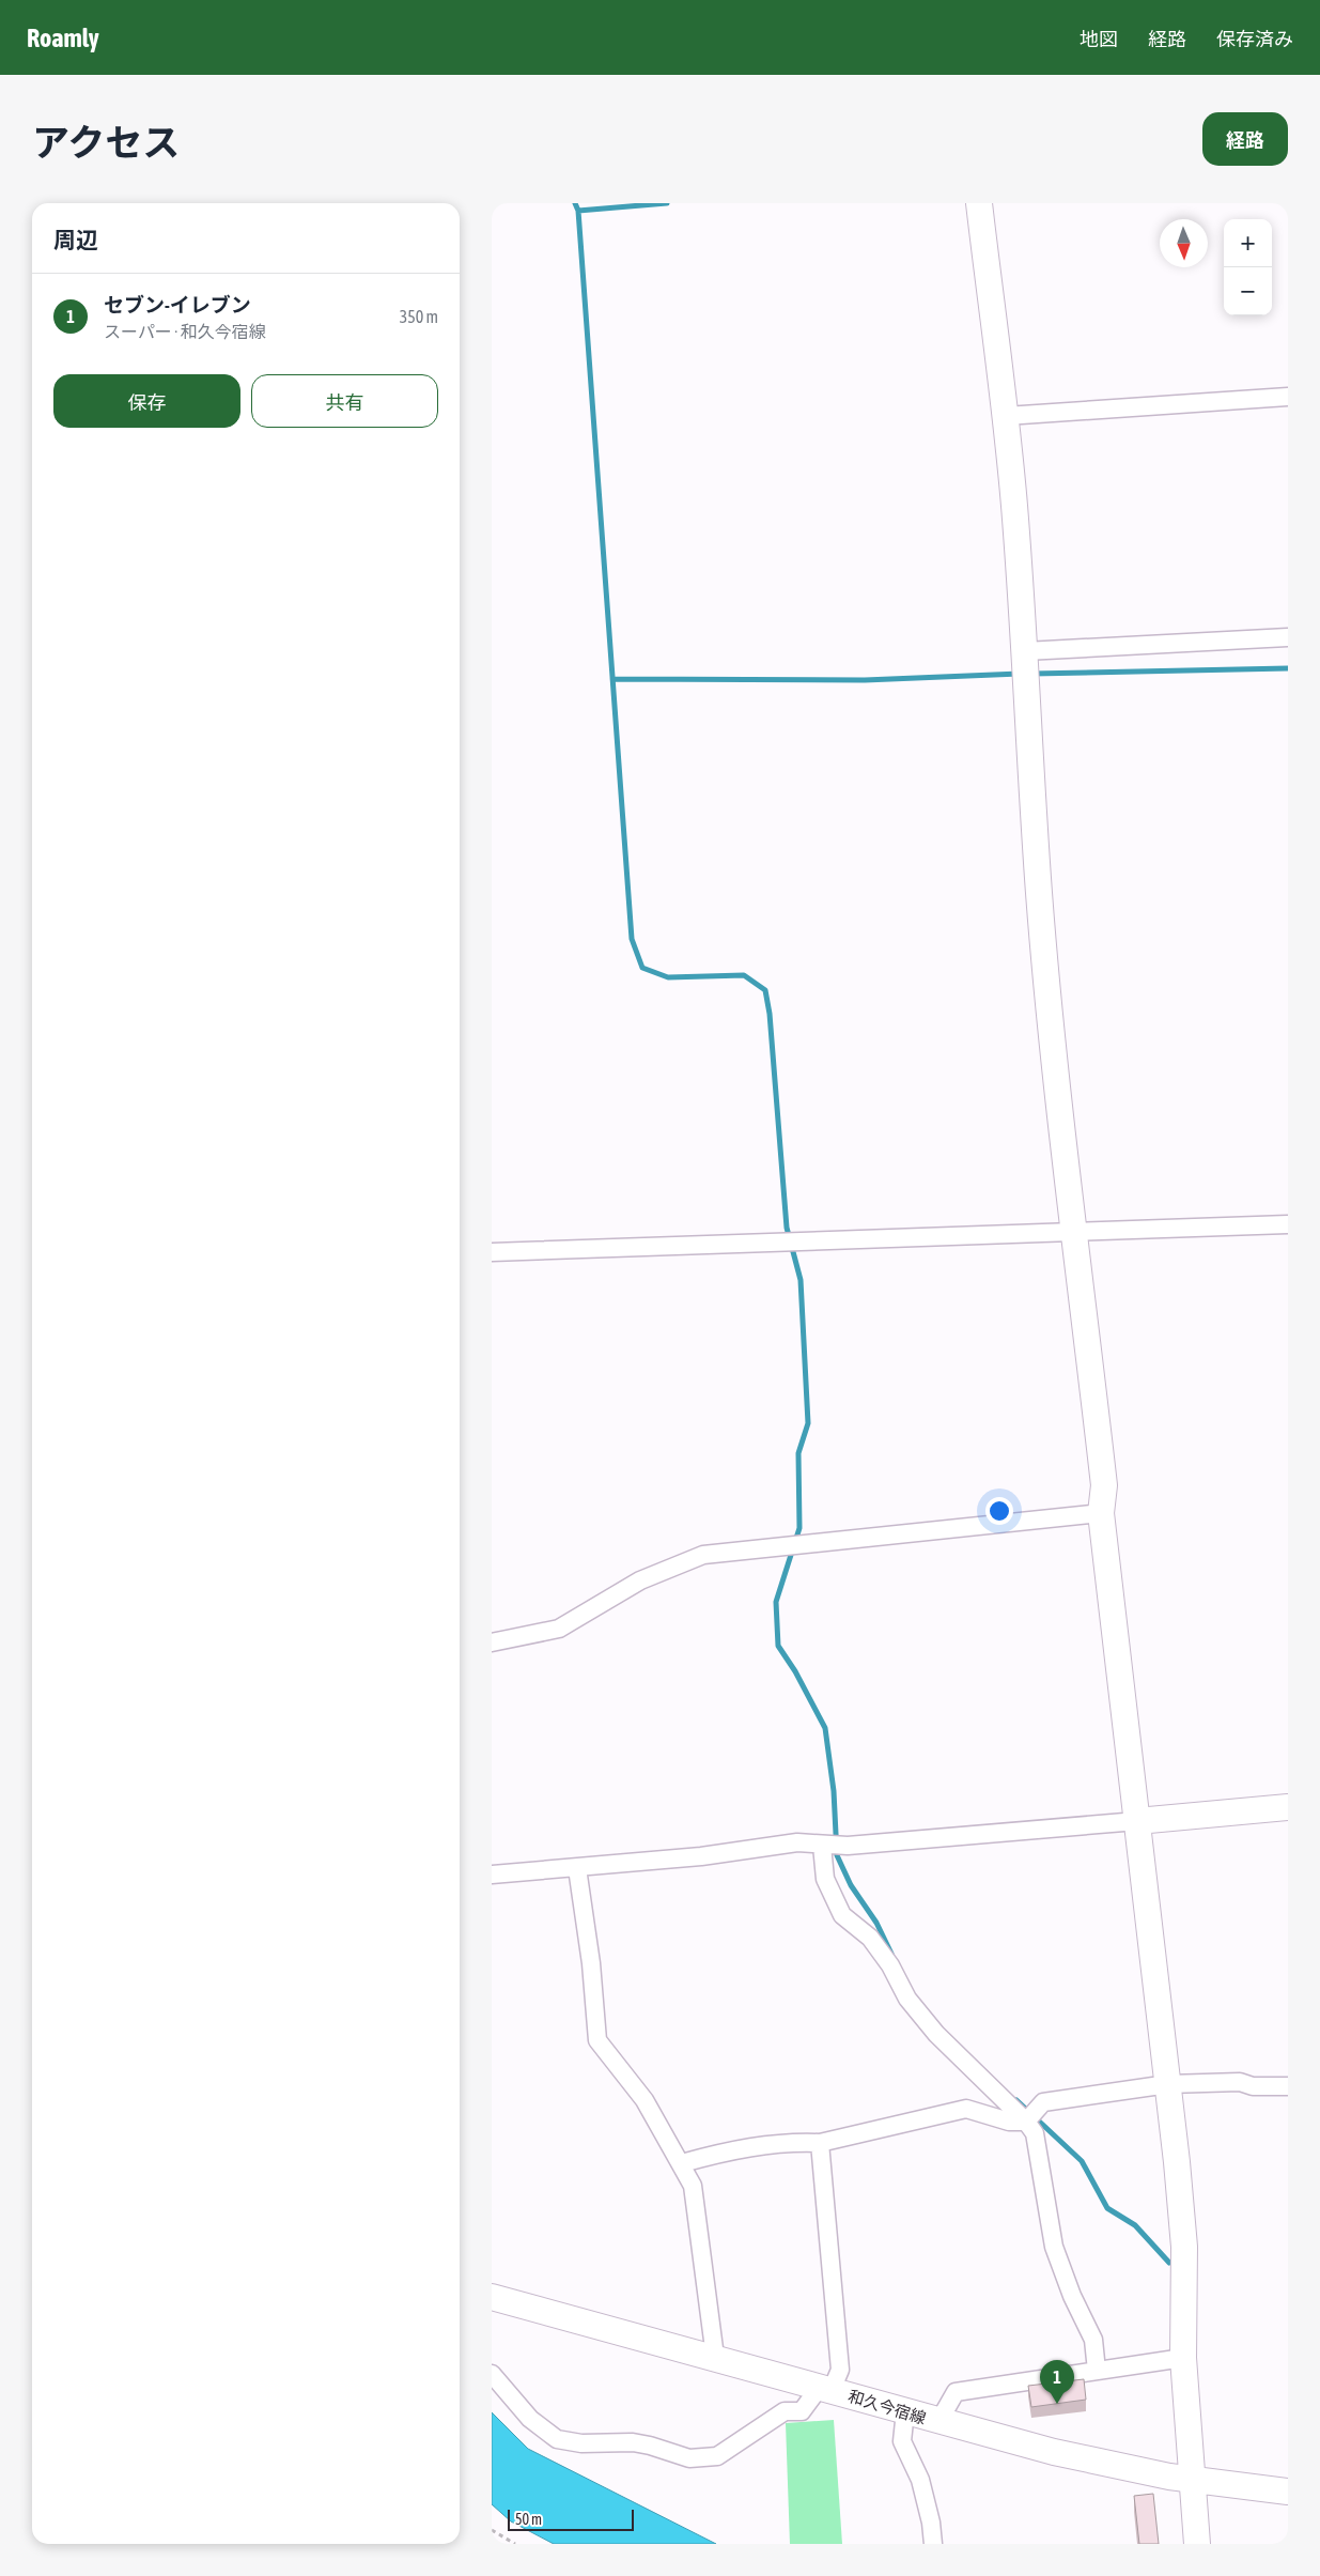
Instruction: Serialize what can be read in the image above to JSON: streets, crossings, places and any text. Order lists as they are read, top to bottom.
{
  "streets": {
    "street": ["和久今宿線"]
  },
  "scale_bar": "50 m",
  "north": "bottom",
  "page": {
    "header": "Roamly",
    "nav": ["地図", "経路", "保存済み"],
    "title": "アクセス",
    "buttons": [
      "経路",
      ["保存", "共有"]
    ],
    "heading": "周辺",
    "map_buttons": ["+", "−"],
    "list": [
      {
        "mark": "1",
        "name": "セブン-イレブン",
        "note": "スーパー · 和久今宿線",
        "value": "350 m"
      }
    ],
    "pins": "1",
    "scale": "50 m"
  }
}
